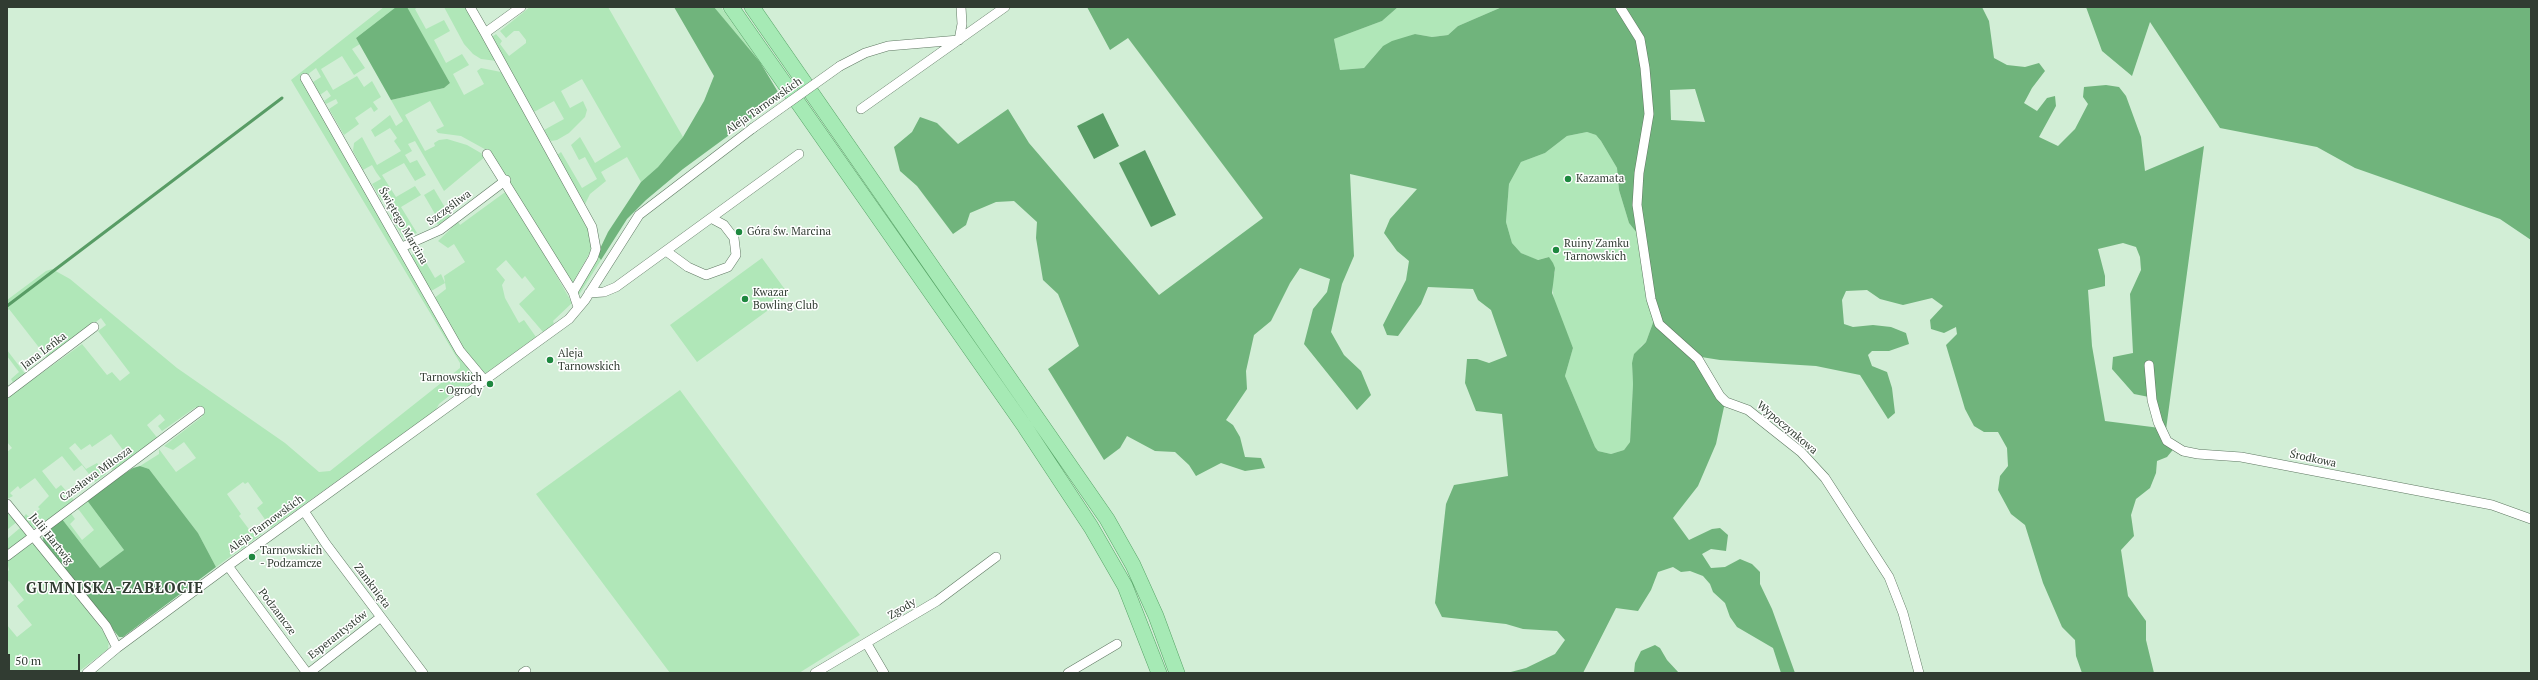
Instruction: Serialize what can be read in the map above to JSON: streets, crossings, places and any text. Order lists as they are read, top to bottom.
{
  "streets": {
    "street": [
      "Aleja Tarnowskich",
      "Szczęśliwa",
      "Świętego Marcina",
      "Jana Leńka",
      "Wypoczynkowa",
      "Środkowa",
      "Czesława Miłosza",
      "Julii Hartwig",
      "Zamknięta",
      "Zgody",
      "Podzamcze",
      "Esperantystów"
    ]
  },
  "crossings": [
    ["Aleja Tarnowskich", "Świętego Marcina"],
    ["Aleja Tarnowskich", "Julii Hartwig"],
    ["Aleja Tarnowskich", "Zamknięta"],
    ["Aleja Tarnowskich", "Podzamcze"],
    ["Szczęśliwa", "Świętego Marcina"],
    ["Czesława Miłosza", "Julii Hartwig"],
    ["Zamknięta", "Esperantystów"],
    ["Podzamcze", "Esperantystów"]
  ],
  "districts": ["GUMNISKA-ZABŁOCIE"],
  "places": [
    "Kazamata",
    "Góra św. Marcina",
    "Ruiny Zamku Tarnowskich",
    "Kwazar Bowling Club",
    "Aleja Tarnowskich",
    "Tarnowskich - Ogrody",
    "Tarnowskich - Podzamcze"
  ],
  "scale_bar": "50 m"
}
